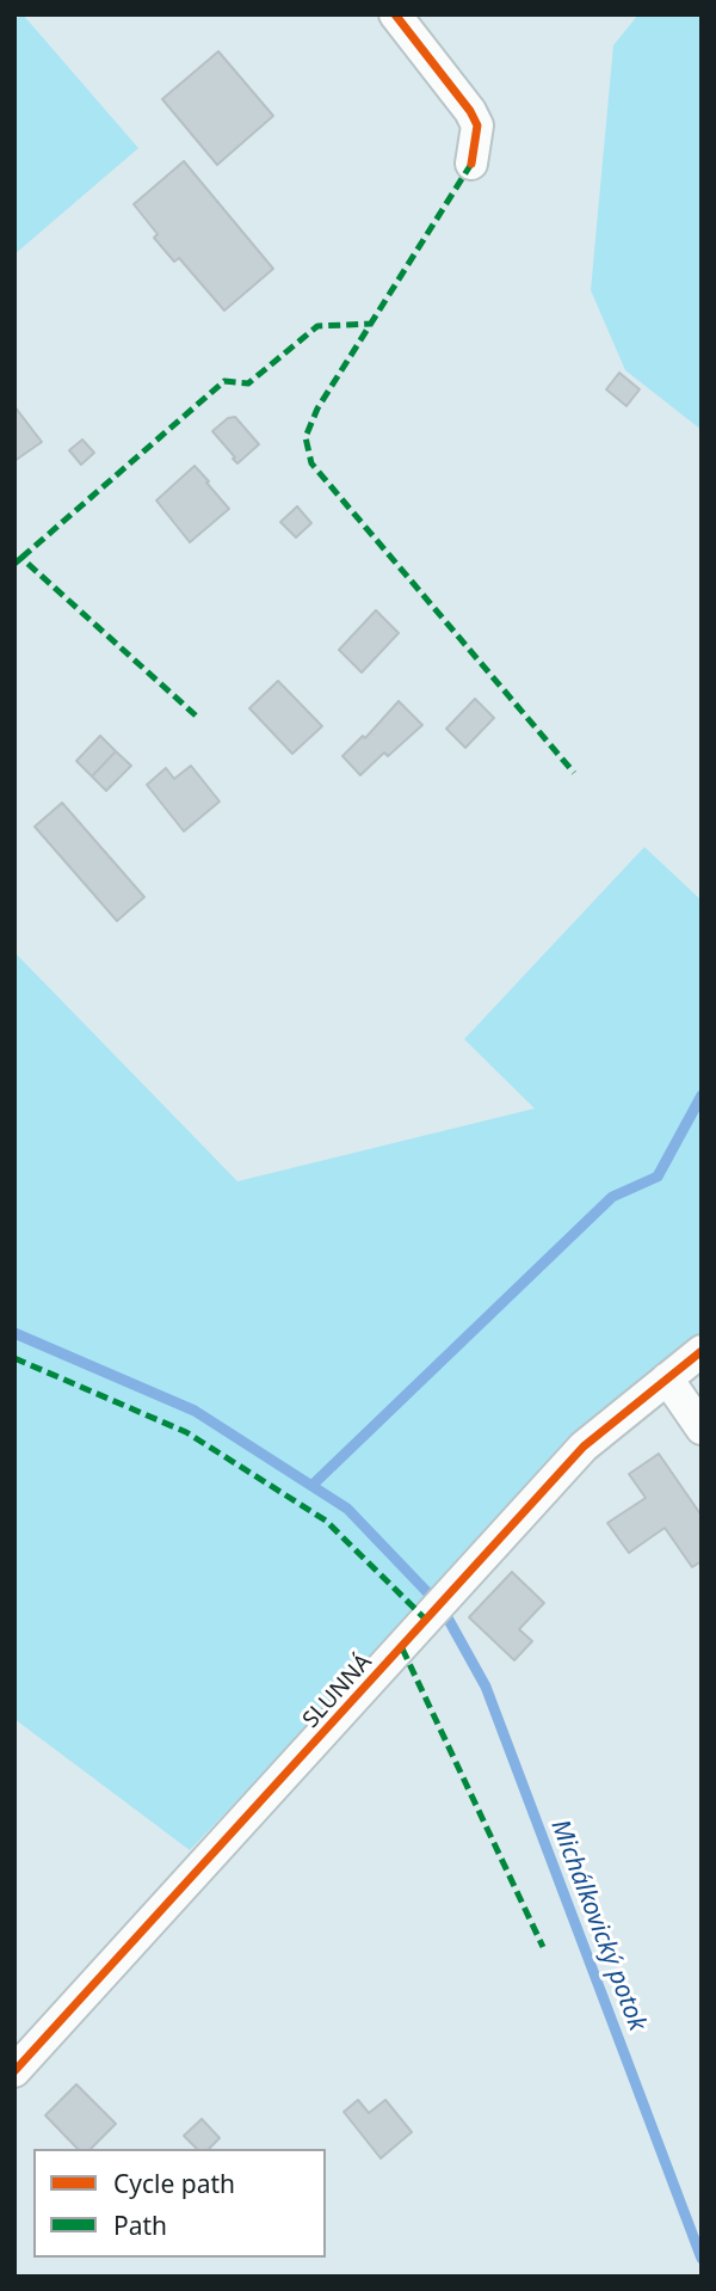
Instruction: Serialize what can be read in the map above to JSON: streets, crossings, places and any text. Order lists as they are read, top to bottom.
{
  "streets": {
    "street": ["SLUNNÁ"]
  },
  "water": ["Michálkovický potok"],
  "legend": ["Cycle path", "Path"]
}
